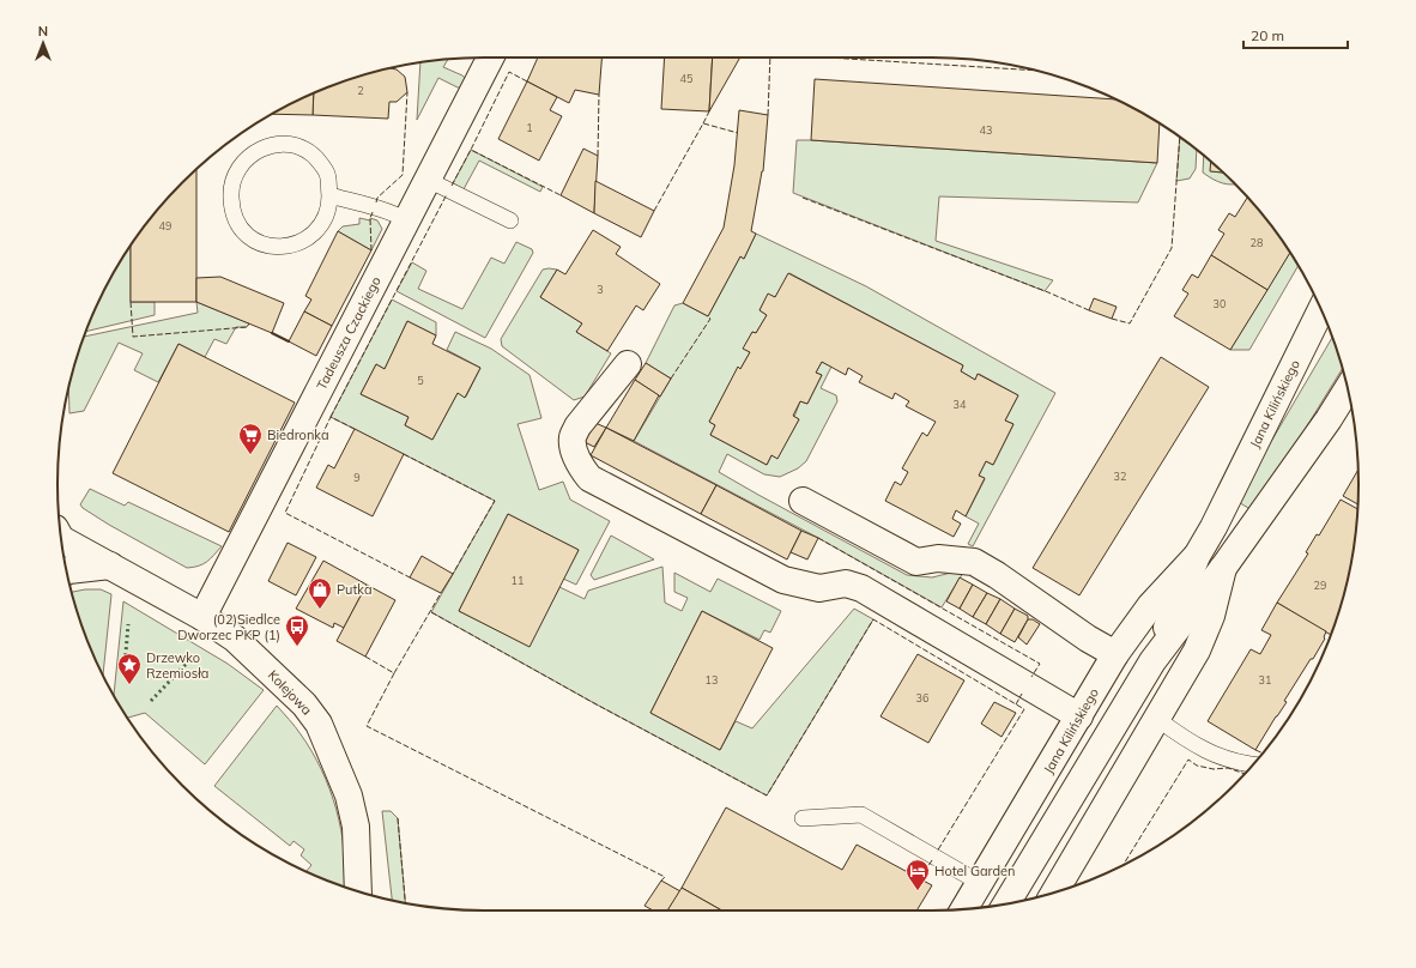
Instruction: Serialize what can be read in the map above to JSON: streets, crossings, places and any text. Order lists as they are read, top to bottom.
{
  "streets": {
    "street": ["Tadeusza Czackiego", "Jana Kilińskiego", "Kolejowa"]
  },
  "crossings": [
    ["Tadeusza Czackiego", "Kolejowa"]
  ],
  "places": {
    "supermarket": ["Biedronka"],
    "shop": ["Putka"],
    "bus stop": ["(02)Siedlce Dworzec PKP (1)"],
    "place": ["Drzewko Rzemiosła"],
    "hotel": ["Hotel Garden"]
  },
  "house_numbers": [
    "45",
    "2",
    "1",
    "43",
    "49",
    "28",
    "3",
    "30",
    "5",
    "34",
    "32",
    "9",
    "11",
    "29",
    "13",
    "31",
    "36"
  ],
  "scale_bar": "20 m",
  "north": "top"
}
